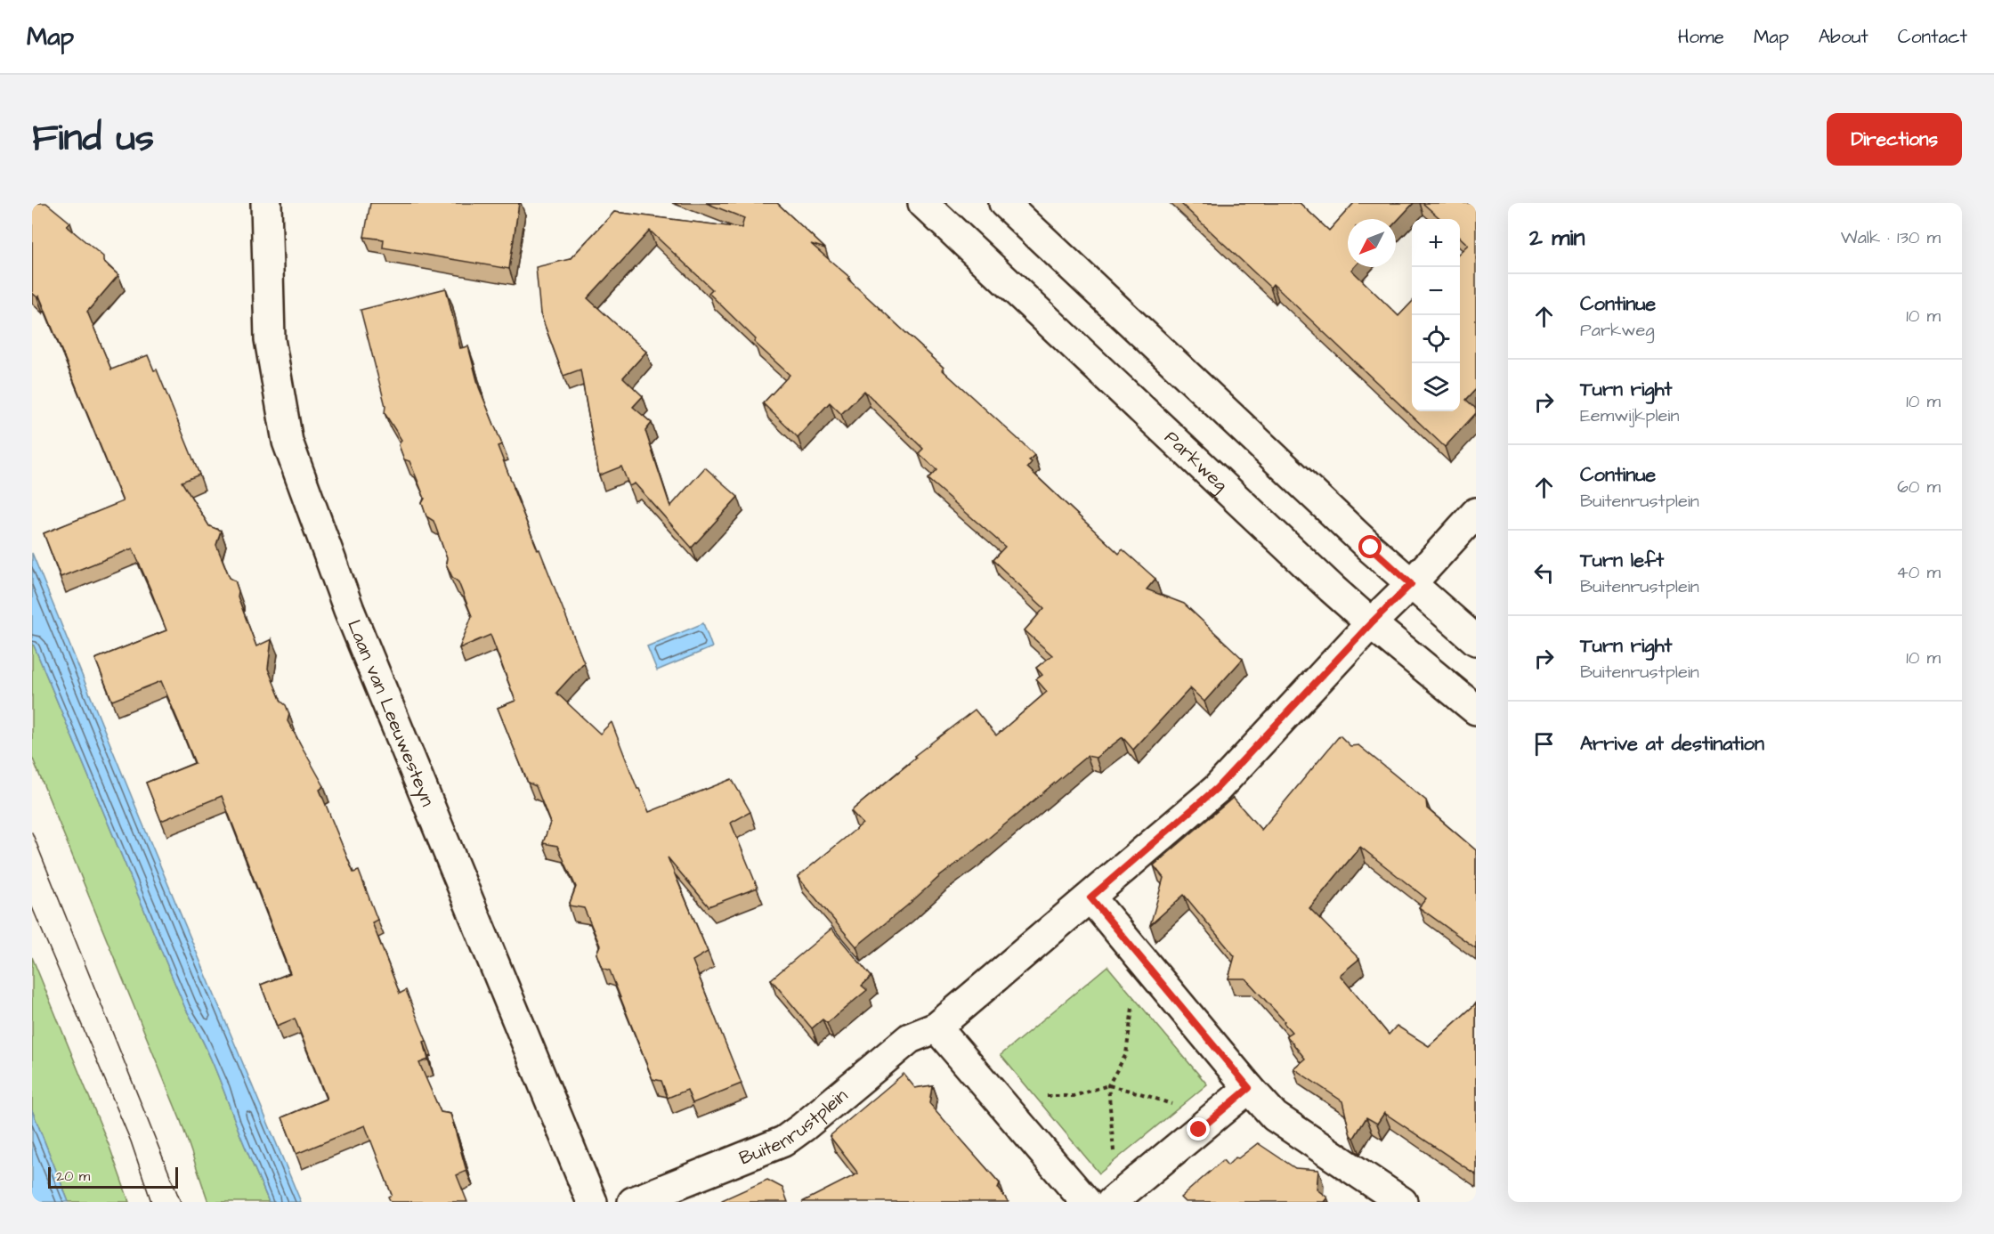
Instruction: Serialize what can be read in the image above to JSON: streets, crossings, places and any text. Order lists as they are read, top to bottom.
{
  "streets": {
    "street": ["Parkweg", "Laan van Leeuwesteyn", "Buitenrustplein"]
  },
  "crossings": [
    ["Parkweg", "Buitenrustplein"]
  ],
  "scale_bar": "20 m",
  "north": "bottom left",
  "page": {
    "header": "Map",
    "nav": [
      "Home",
      "Map",
      "About",
      "Contact"
    ],
    "title": "Find us",
    "buttons": "Directions",
    "heading": ["2 min", "Walk · 130 m"],
    "map_buttons": ["+", "−"],
    "list": [
      ["Continue", "Parkweg", "10 m"],
      ["Turn right", "Eemwijkplein", "10 m"],
      ["Continue", "Buitenrustplein", "60 m"],
      ["Turn left", "Buitenrustplein", "40 m"],
      ["Turn right", "Buitenrustplein", "10 m"],
      "Arrive at destination"
    ],
    "scale": "20 m"
  }
}
